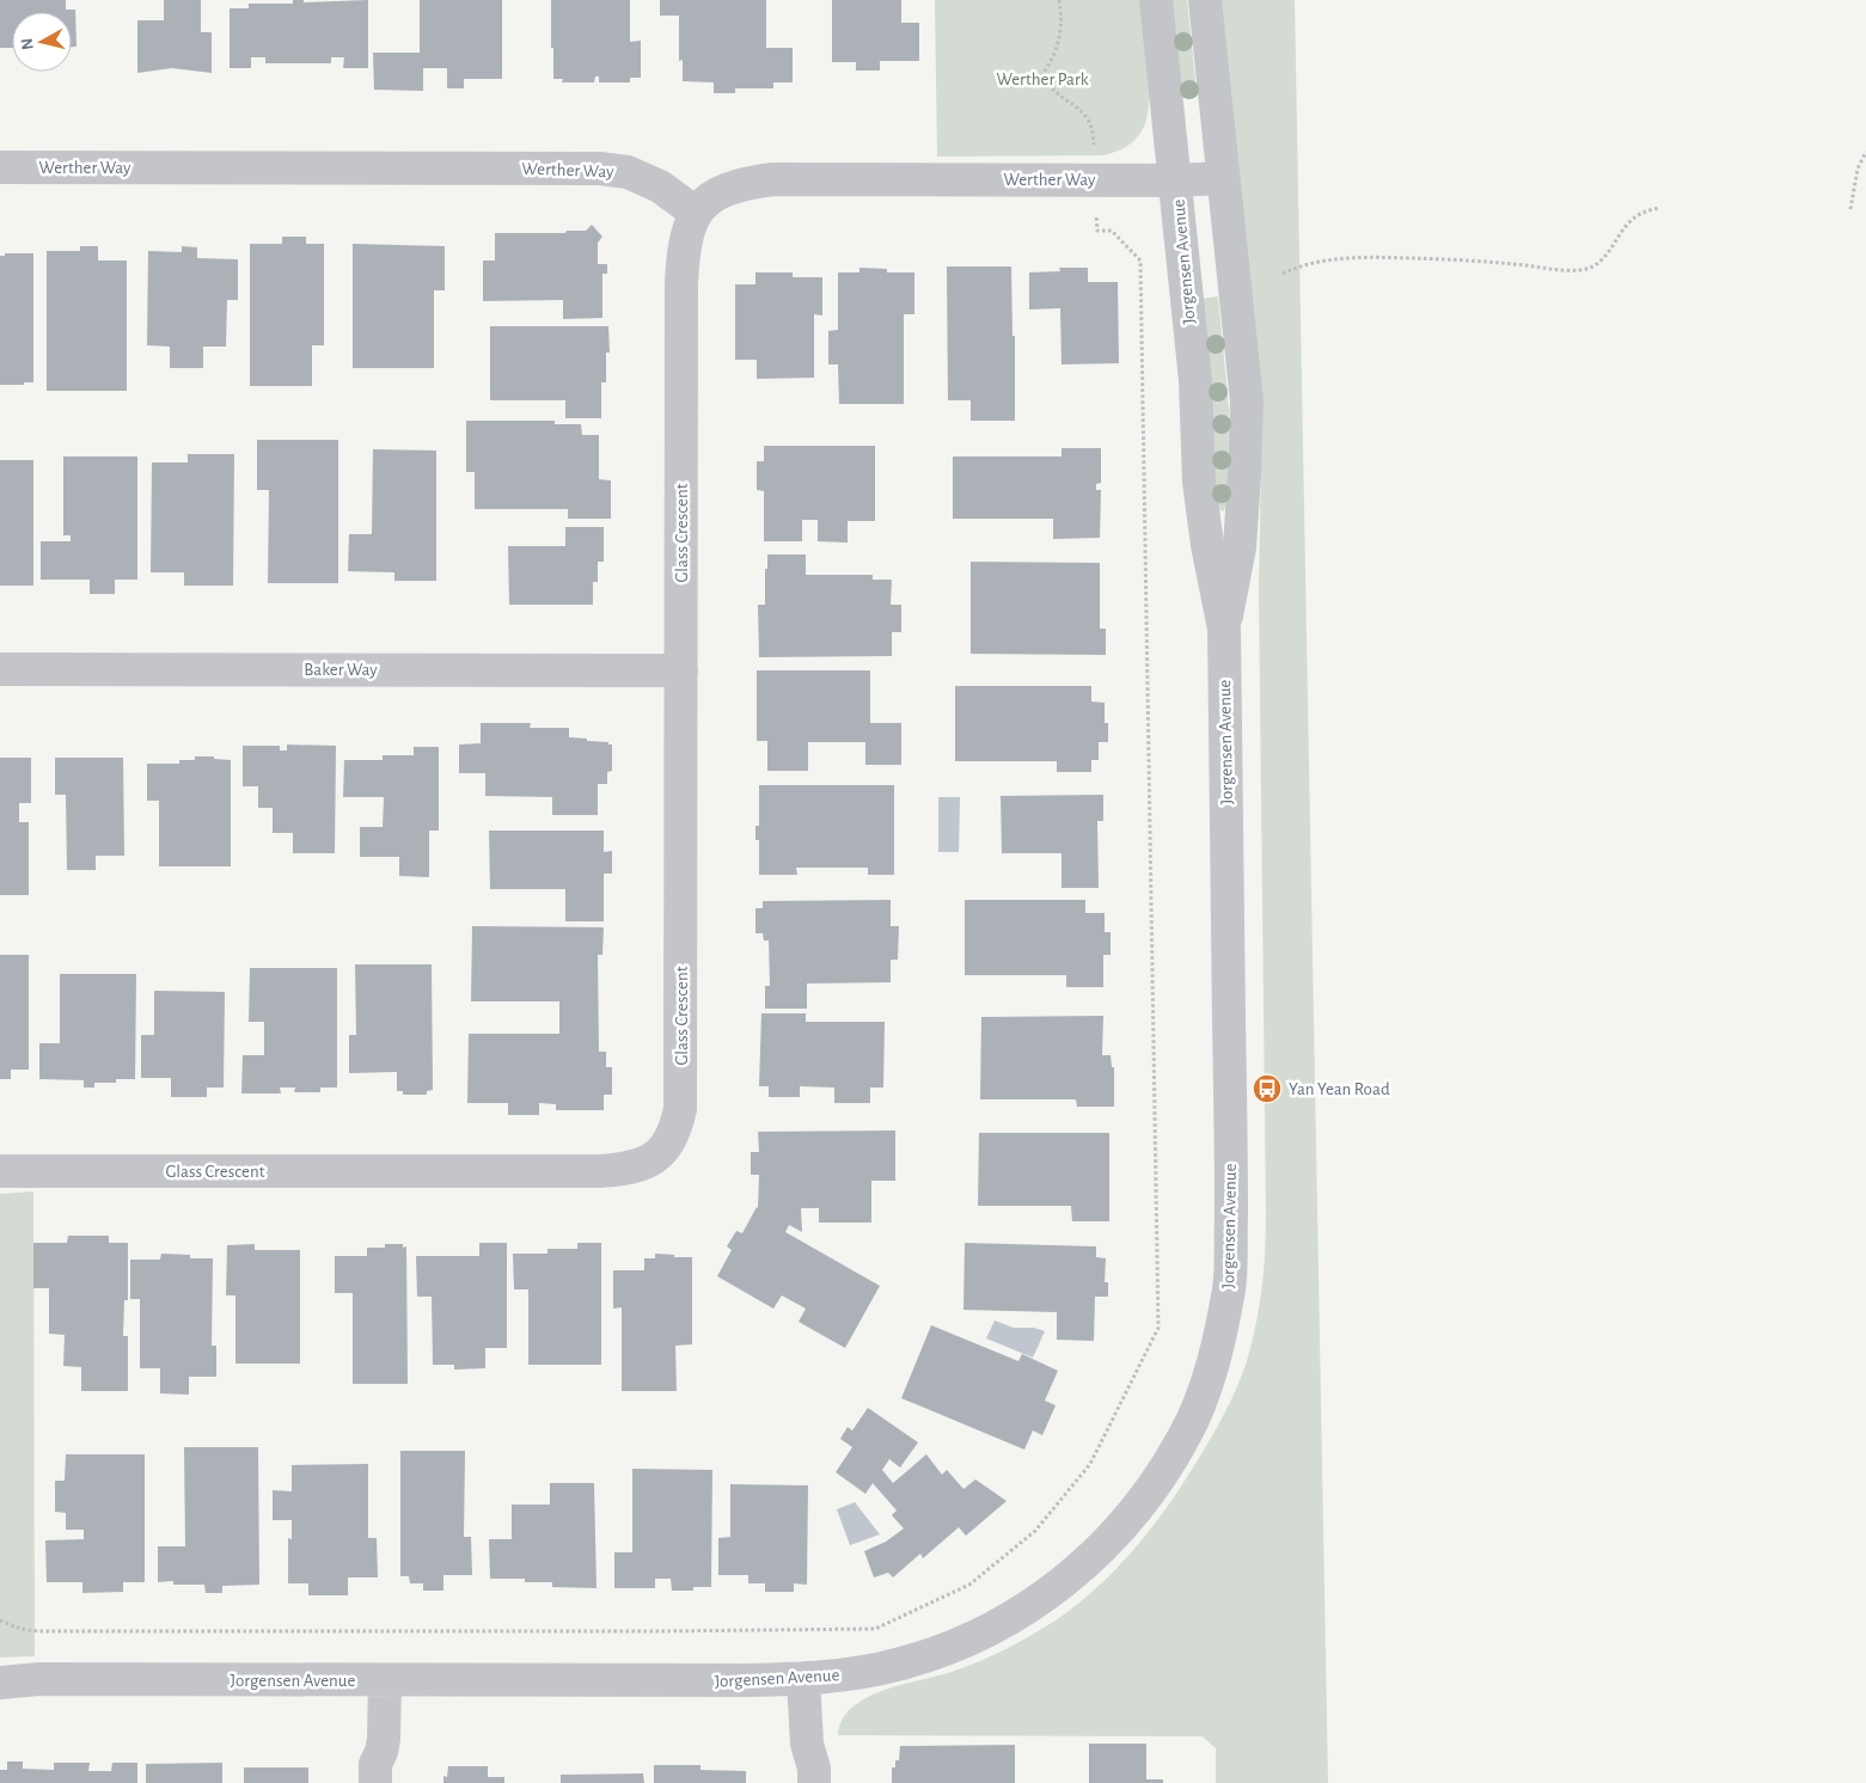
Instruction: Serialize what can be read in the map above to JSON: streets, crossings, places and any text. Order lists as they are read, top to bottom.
{
  "streets": {
    "street": [
      "Werther Way",
      "Jorgensen Avenue",
      "Glass Crescent",
      "Baker Way"
    ]
  },
  "crossings": [
    ["Werther Way", "Jorgensen Avenue"],
    ["Werther Way", "Glass Crescent"],
    ["Glass Crescent", "Baker Way"]
  ],
  "parks": ["Werther Park"],
  "places": {
    "bus stop": ["Yan Yean Road"]
  },
  "north": "left"
}
